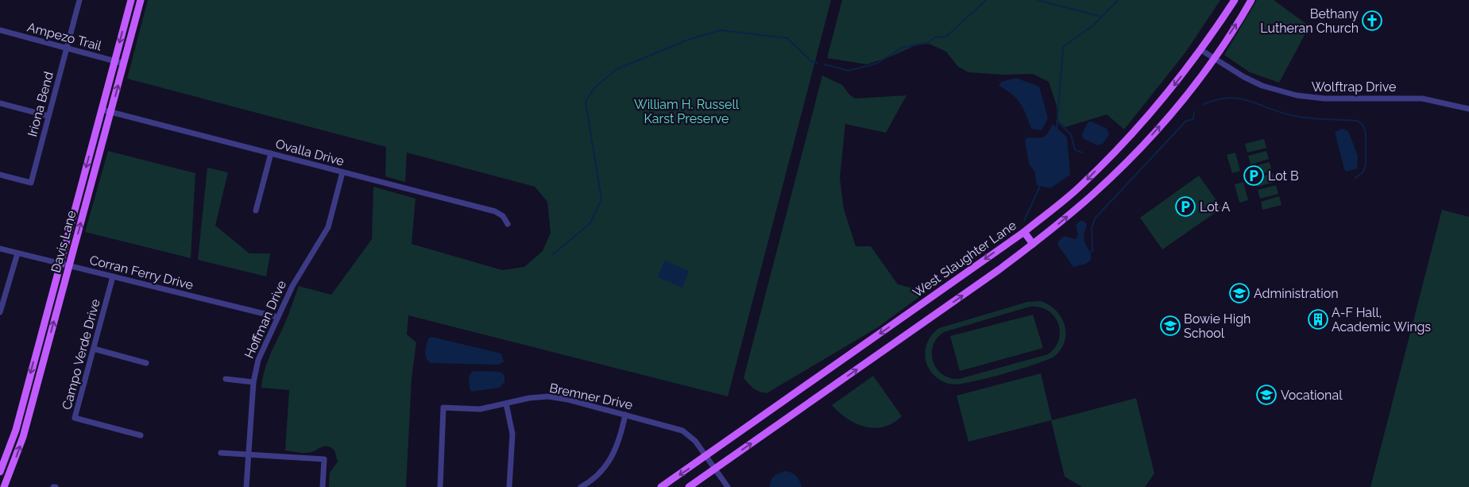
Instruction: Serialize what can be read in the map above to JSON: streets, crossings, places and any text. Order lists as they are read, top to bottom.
{
  "streets": {
    "main road": ["Davis Lane", "West Slaughter Lane"],
    "street": [
      "Ampezo Trail",
      "Wolftrap Drive",
      "Iriona Bend",
      "Ovalla Drive",
      "Corran Ferry Drive",
      "Hoffman Drive",
      "Campo Verde Drive",
      "Bremner Drive"
    ]
  },
  "crossings": [
    ["Ampezo Trail", "Iriona Bend"],
    ["Ampezo Trail", "Davis Lane"],
    ["Wolftrap Drive", "West Slaughter Lane"],
    ["Ovalla Drive", "Davis Lane"],
    ["Ovalla Drive", "Hoffman Drive"],
    ["Davis Lane", "Corran Ferry Drive"],
    ["West Slaughter Lane", "Bremner Drive"],
    ["Corran Ferry Drive", "Hoffman Drive"],
    ["Corran Ferry Drive", "Campo Verde Drive"]
  ],
  "parks": ["William H. Russell Karst Preserve"],
  "places": {
    "church": ["Bethany Lutheran Church"],
    "parking": ["Lot B", "Lot A"],
    "school or university": ["Administration", "Bowie High School", "Vocational"],
    "building": ["A-F Hall, Academic Wings"]
  }
}
